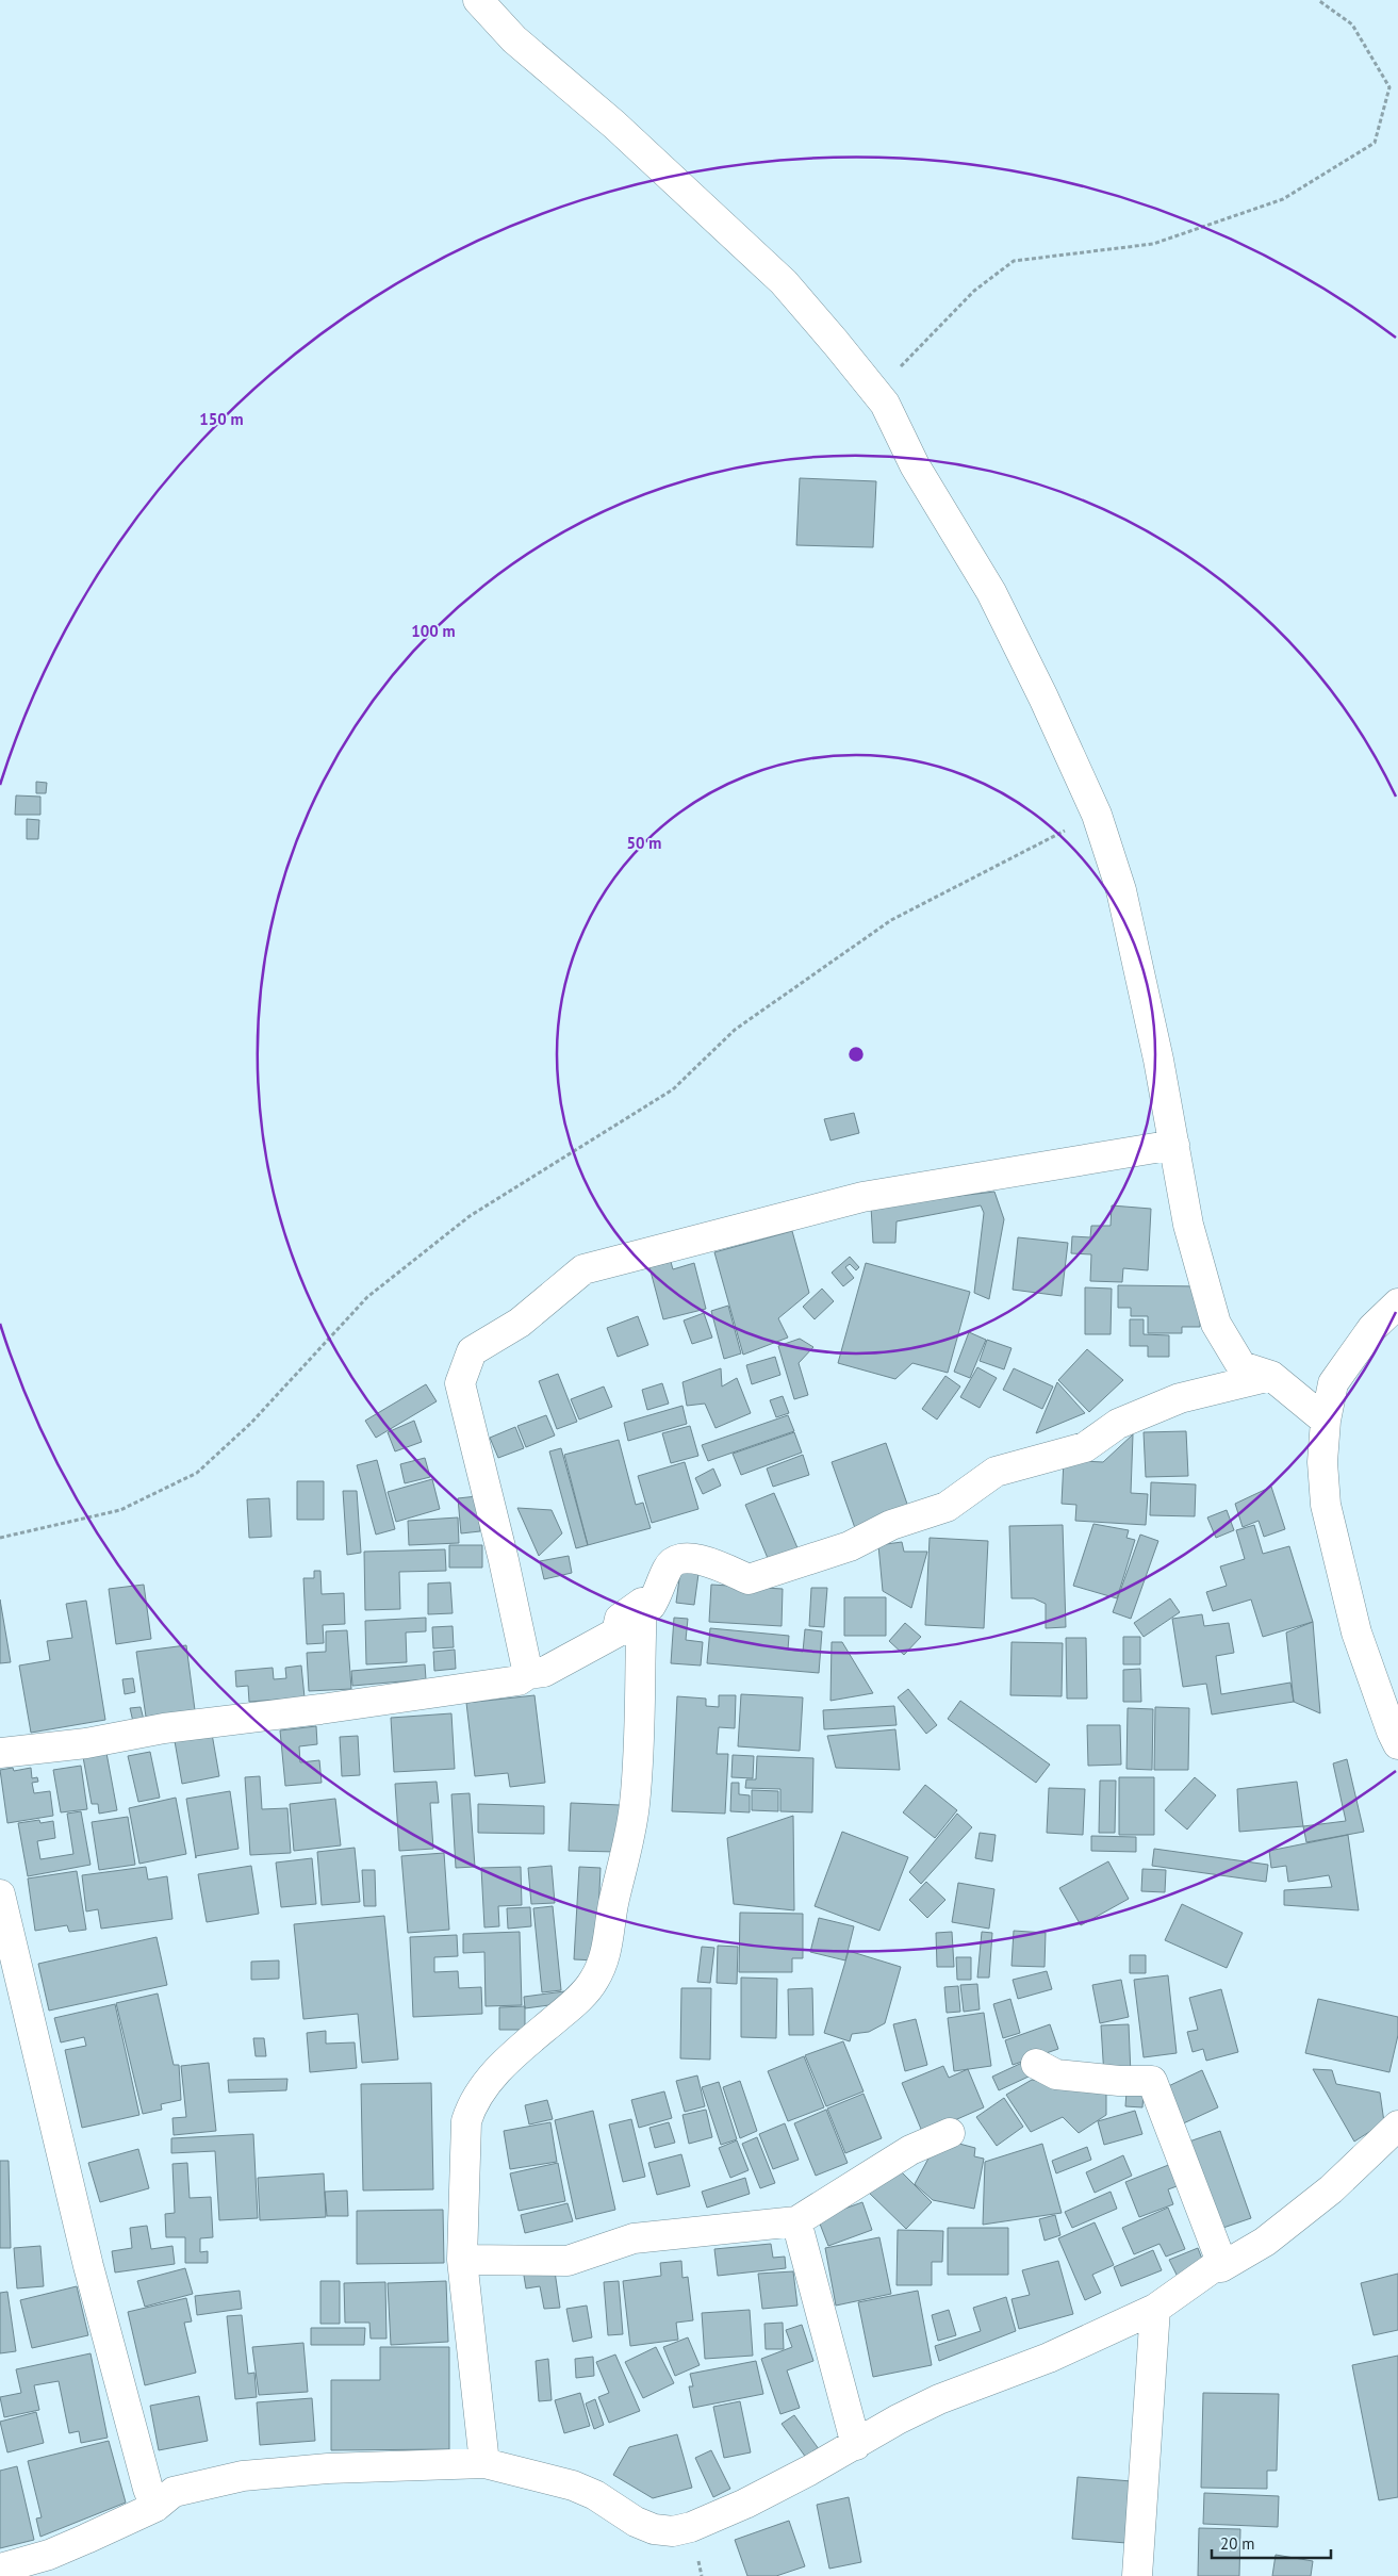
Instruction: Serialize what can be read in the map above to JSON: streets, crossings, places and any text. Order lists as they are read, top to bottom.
{
  "scale_bar": "20 m",
  "rings": ["150 m", "100 m", "50 m"]
}
